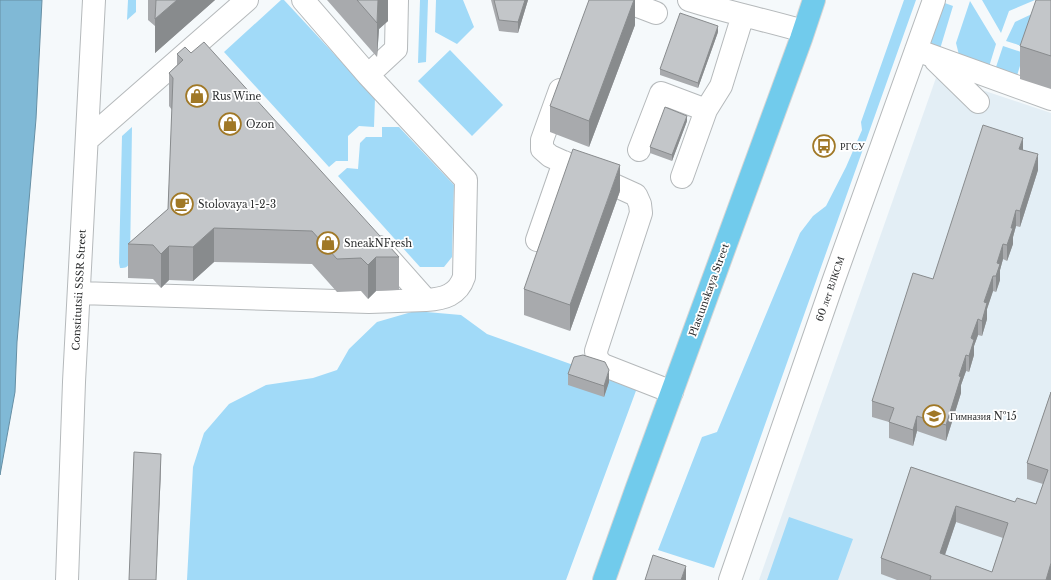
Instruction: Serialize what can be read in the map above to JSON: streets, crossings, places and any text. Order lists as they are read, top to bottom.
{
  "streets": {
    "main road": ["Plastunskaya Street"],
    "street": ["60 лет ВЛКСМ", "Constitutsii SSSR Street"]
  },
  "places": {
    "shop": ["Rus Wine", "Ozon", "SneakNFresh"],
    "bus stop": ["РГСУ"],
    "cafe": ["Stolovaya 1-2-3"],
    "school or university": ["Гимназия №15"]
  }
}
